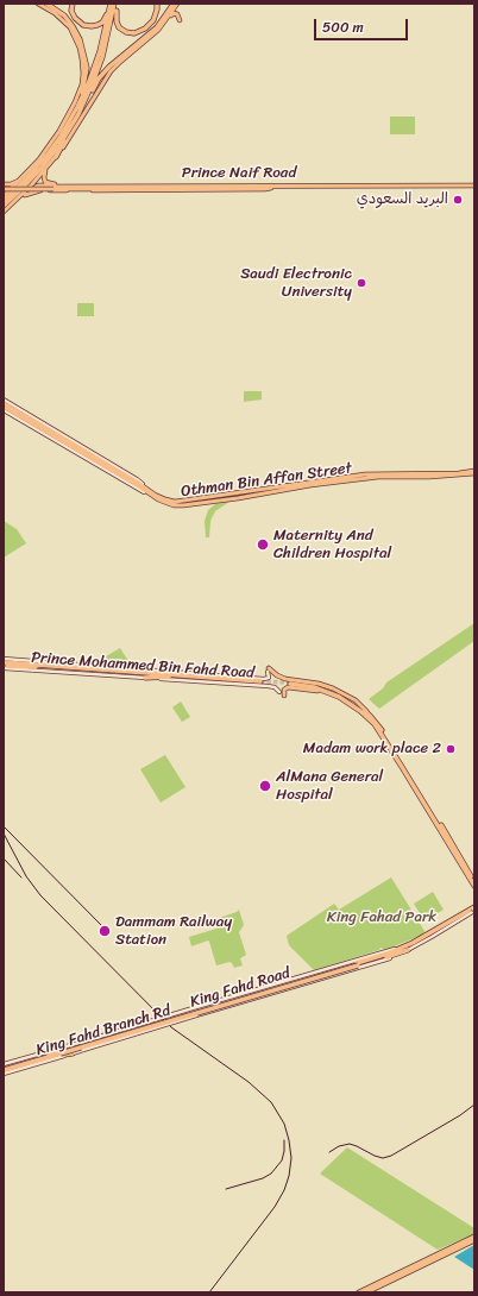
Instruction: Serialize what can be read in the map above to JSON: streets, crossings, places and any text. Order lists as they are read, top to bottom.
{
  "streets": {
    "highway": ["Prince Mohammed Bin Fahd Road", "King Fahd Road"],
    "main road": ["Prince Naif Road", "Othman Bin Affan Street", "King Fahd Branch Rd"]
  },
  "crossings": [
    ["King Fahd Road", "King Fahd Branch Rd"]
  ],
  "parks": ["King Fahad Park"],
  "places": [
    "البريد السعودي",
    "Saudi Electronic University",
    "Maternity And Children Hospital",
    "Madam work place 2",
    "AlMana General Hospital",
    "Dammam Railway Station"
  ],
  "scale_bar": "500 m"
}
